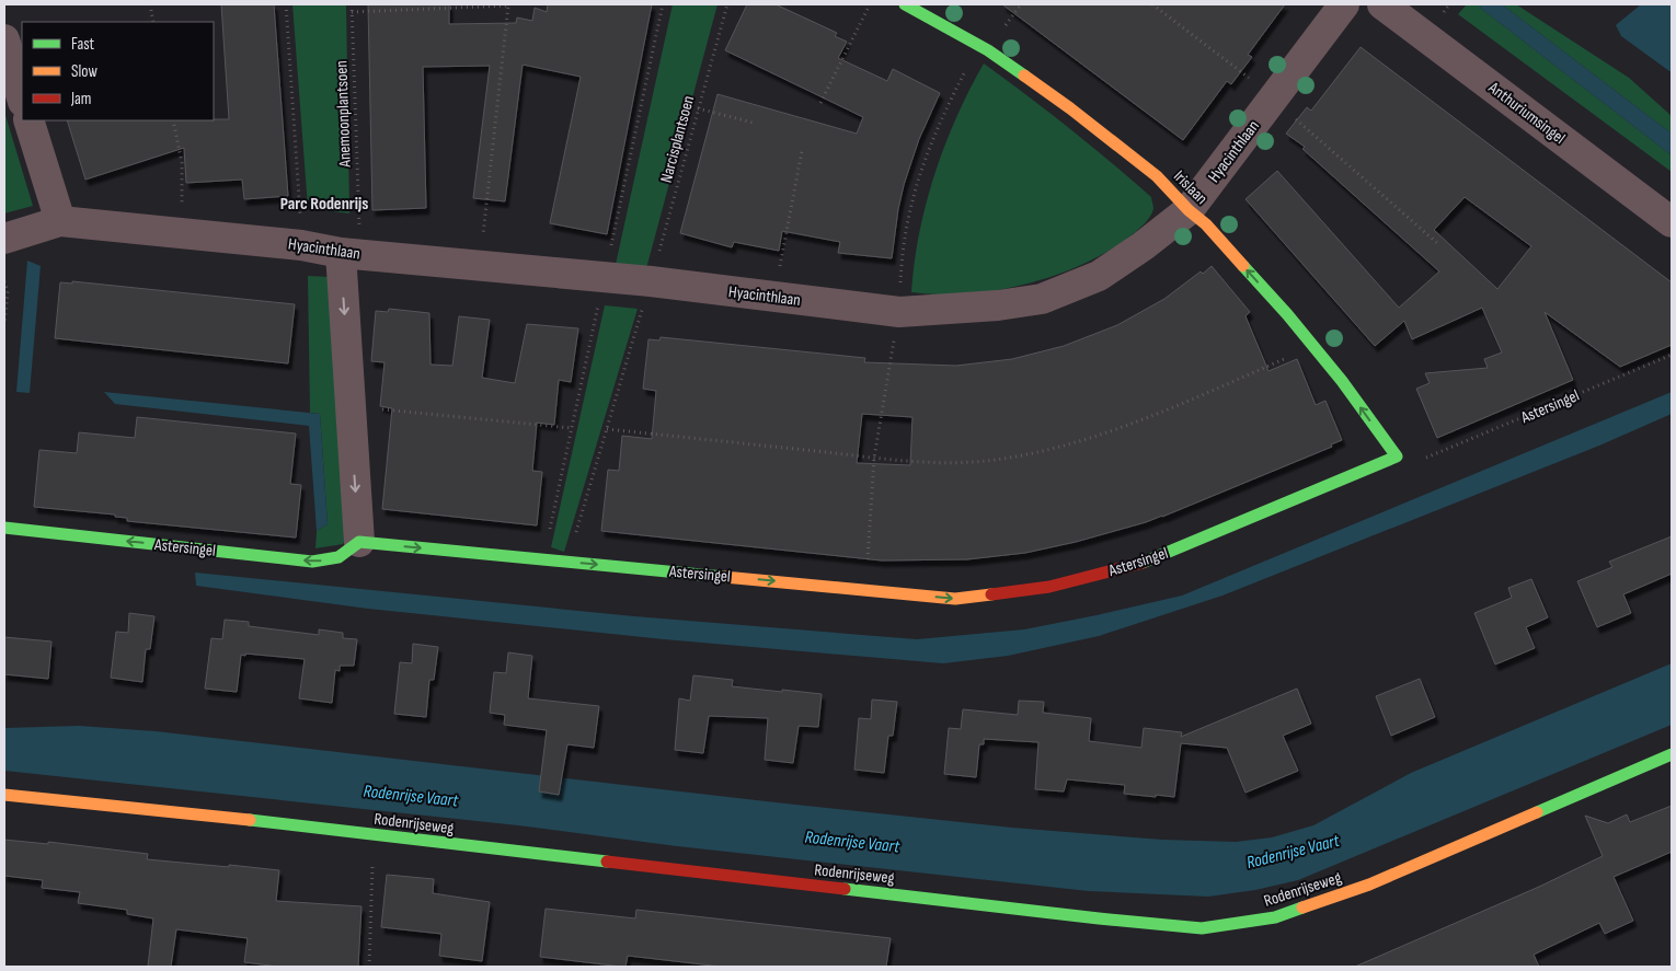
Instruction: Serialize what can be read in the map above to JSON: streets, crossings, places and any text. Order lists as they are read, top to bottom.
{
  "streets": {
    "street": [
      "Anthuriumsingel",
      "Hyacinthlaan",
      "Irislaan",
      "Astersingel",
      "Rodenrijseweg"
    ],
    "path": ["Anemoonplantsoen", "Narcisplantsoen"]
  },
  "crossings": [
    ["Anemoonplantsoen", "Hyacinthlaan"],
    ["Narcisplantsoen", "Hyacinthlaan"],
    ["Hyacinthlaan", "Irislaan"],
    ["Irislaan", "Astersingel"]
  ],
  "one_way": ["Irislaan"],
  "districts": ["Parc Rodenrijs"],
  "water": ["Rodenrijse Vaart"],
  "legend": ["Fast", "Slow", "Jam"]
}
